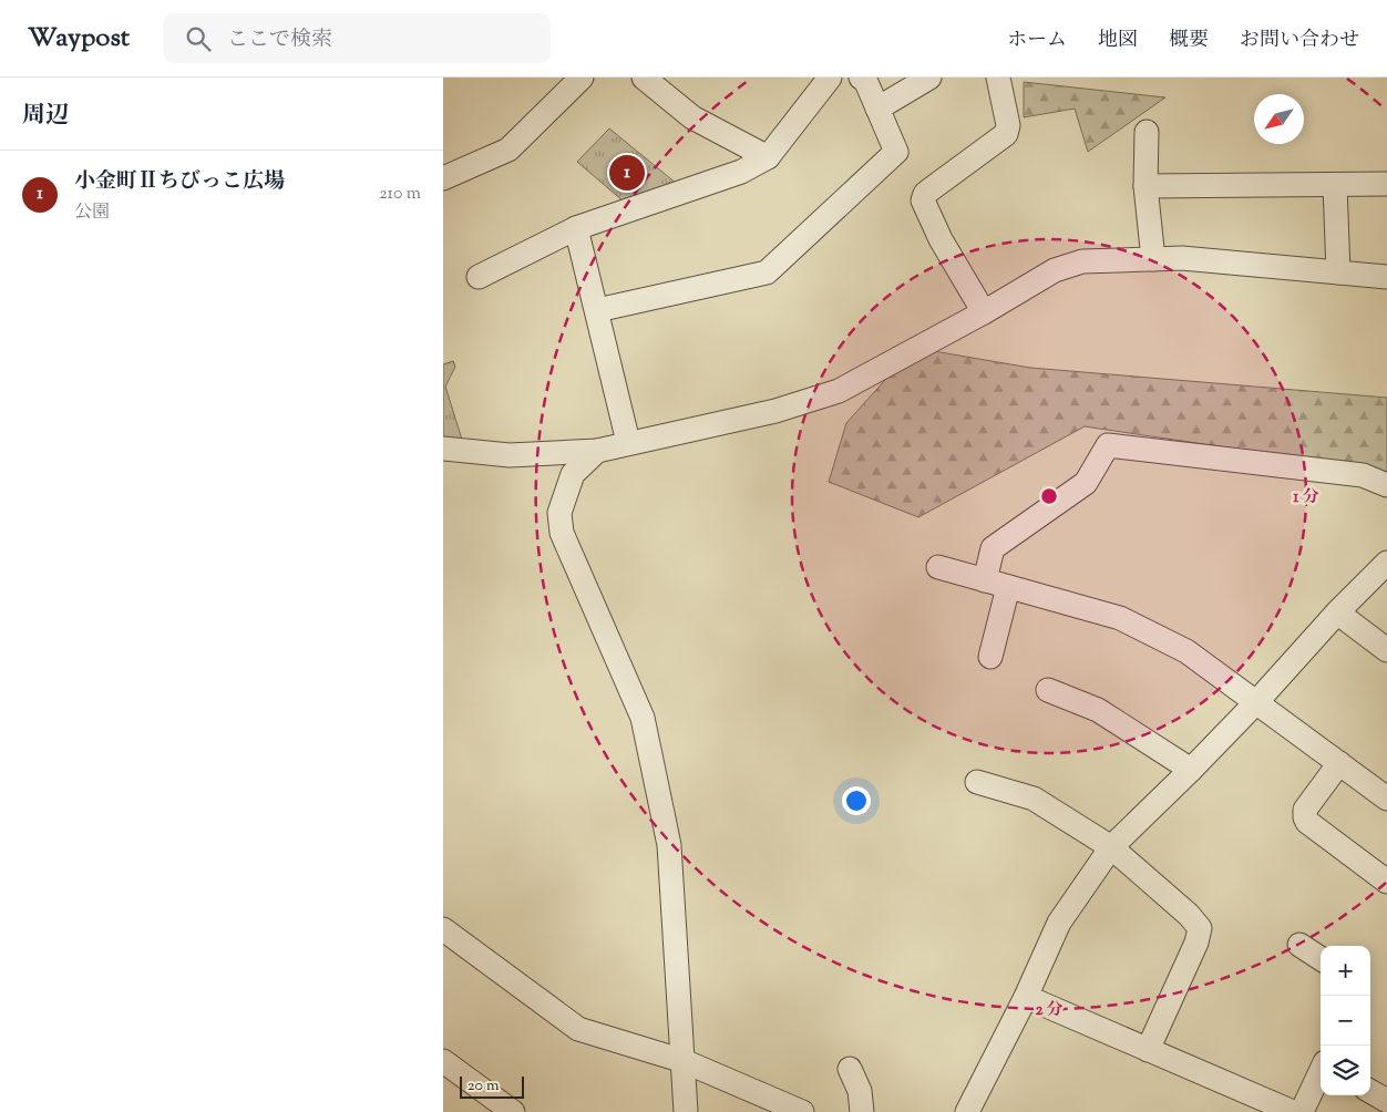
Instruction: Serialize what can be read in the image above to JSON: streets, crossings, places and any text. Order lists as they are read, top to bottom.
{
  "scale_bar": "20 m",
  "north": "bottom left",
  "page": {
    "header": "Waypost",
    "search": "ここで検索",
    "nav": [
      "ホーム",
      "地図",
      "概要",
      "お問い合わせ"
    ],
    "heading": "周辺",
    "list": [
      {
        "mark": "1",
        "name": "小金町Ⅱちびっこ広場",
        "note": "公園",
        "value": "210 m"
      }
    ],
    "pins": "1",
    "map_buttons": ["+", "−"],
    "scale": "20 m"
  },
  "rings": ["1 分", "2 分"]
}
